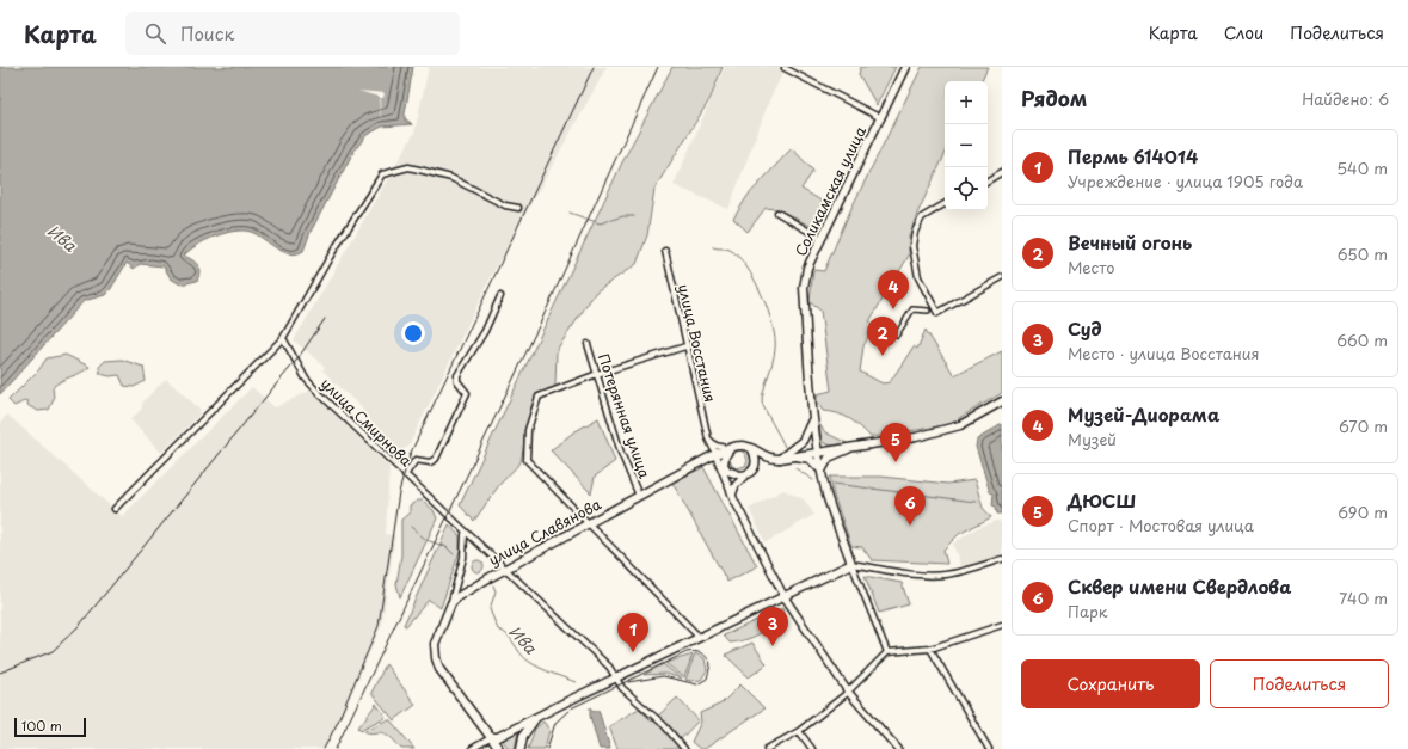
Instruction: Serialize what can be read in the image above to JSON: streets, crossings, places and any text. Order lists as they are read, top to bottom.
{
  "streets": {
    "main road": ["Соликамская улица", "улица Славянова"],
    "street": ["улица Восстания", "Потерянная улица", "улица Смирнова"]
  },
  "crossings": [
    ["улица Восстания", "улица Славянова"],
    ["Потерянная улица", "улица Славянова"],
    ["улица Смирнова", "улица Славянова"]
  ],
  "water": ["Ива"],
  "scale_bar": "100 m",
  "page": {
    "header": "Карта",
    "search": "Поиск",
    "nav": ["Карта", "Слои", "Поделиться"],
    "heading": ["Рядом", "Найдено: 6"],
    "map_buttons": ["+", "−"],
    "list": [
      {
        "mark": "1",
        "name": "Пермь 614014",
        "note": "Учреждение · улица 1905 года",
        "value": "540 m"
      },
      {
        "mark": "2",
        "name": "Вечный огонь",
        "note": "Место",
        "value": "650 m"
      },
      {
        "mark": "3",
        "name": "Суд",
        "note": "Место · улица Восстания",
        "value": "660 m"
      },
      {
        "mark": "4",
        "name": "Музей-Диорама",
        "note": "Музей",
        "value": "670 m"
      },
      {
        "mark": "5",
        "name": "ДЮСШ",
        "note": "Спорт · Мостовая улица",
        "value": "690 m"
      },
      {
        "mark": "6",
        "name": "Сквер имени Свердлова",
        "note": "Парк",
        "value": "740 m"
      }
    ],
    "pins": [
      "4",
      "2",
      "5",
      "6",
      "3",
      "1"
    ],
    "buttons": ["Сохранить", "Поделиться"],
    "scale": "100 m"
  }
}
